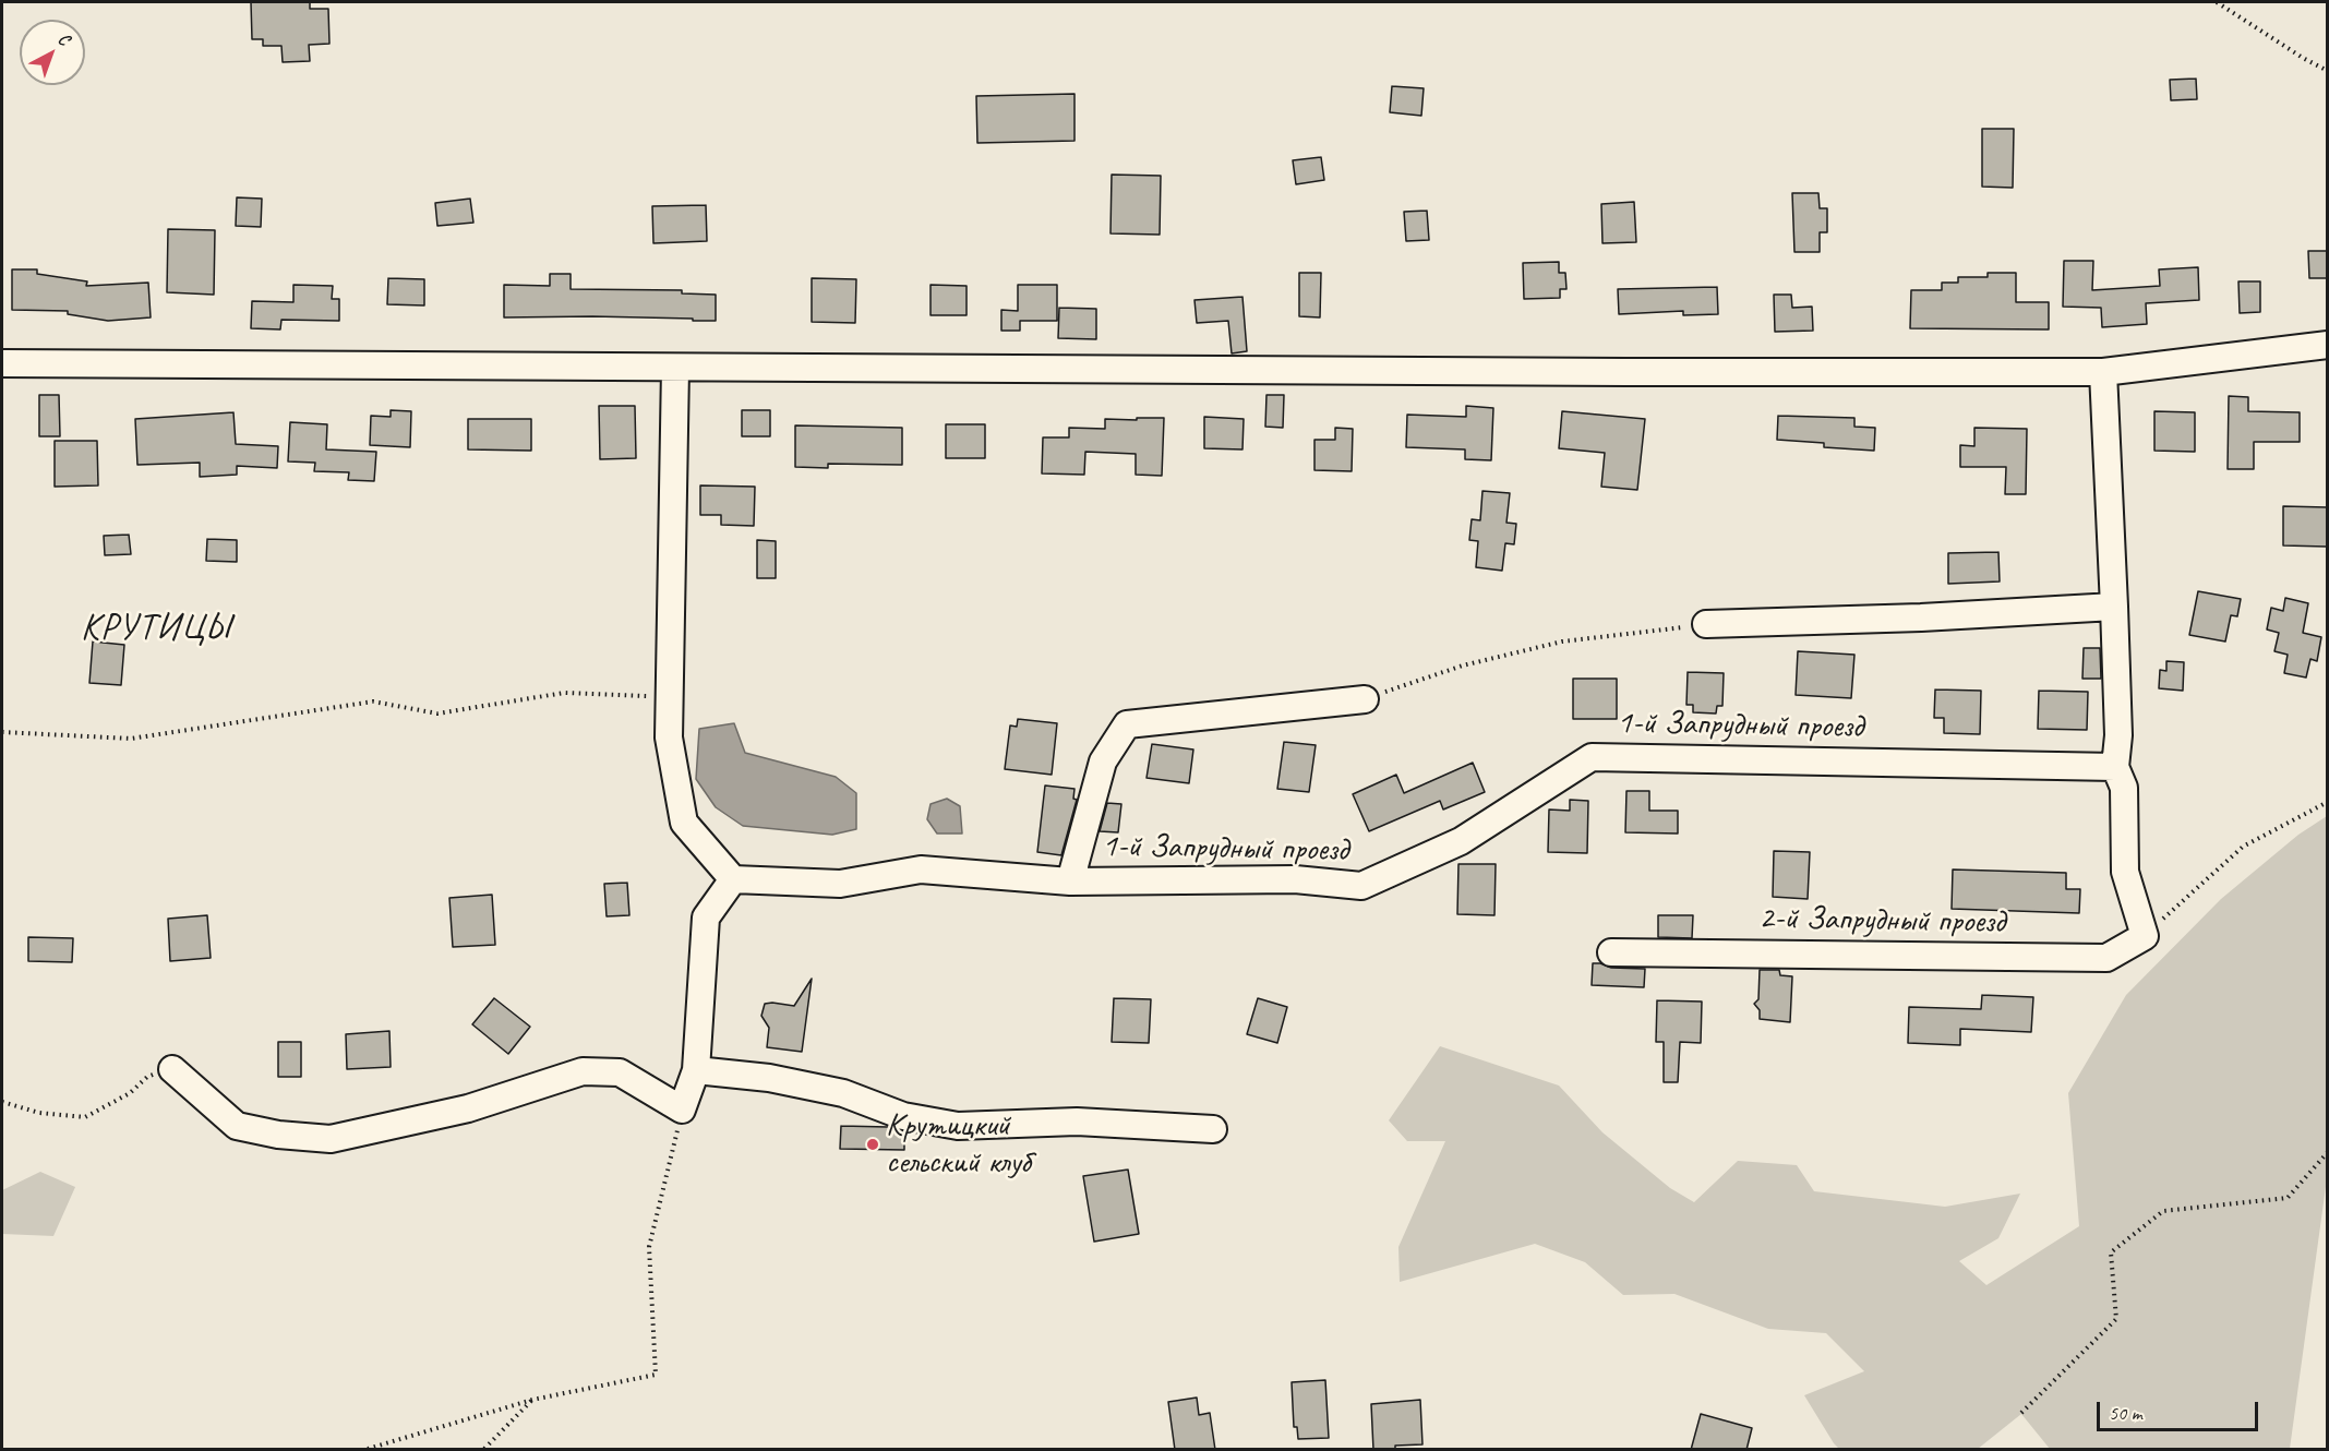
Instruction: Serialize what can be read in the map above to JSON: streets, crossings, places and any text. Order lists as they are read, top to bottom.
{
  "streets": {
    "street": ["1-й Запрудный проезд", "2-й Запрудный проезд"]
  },
  "districts": ["КРУТИЦЫ"],
  "places": ["Крутицкий сельский клуб"],
  "scale_bar": "50 m",
  "north": "top right"
}
